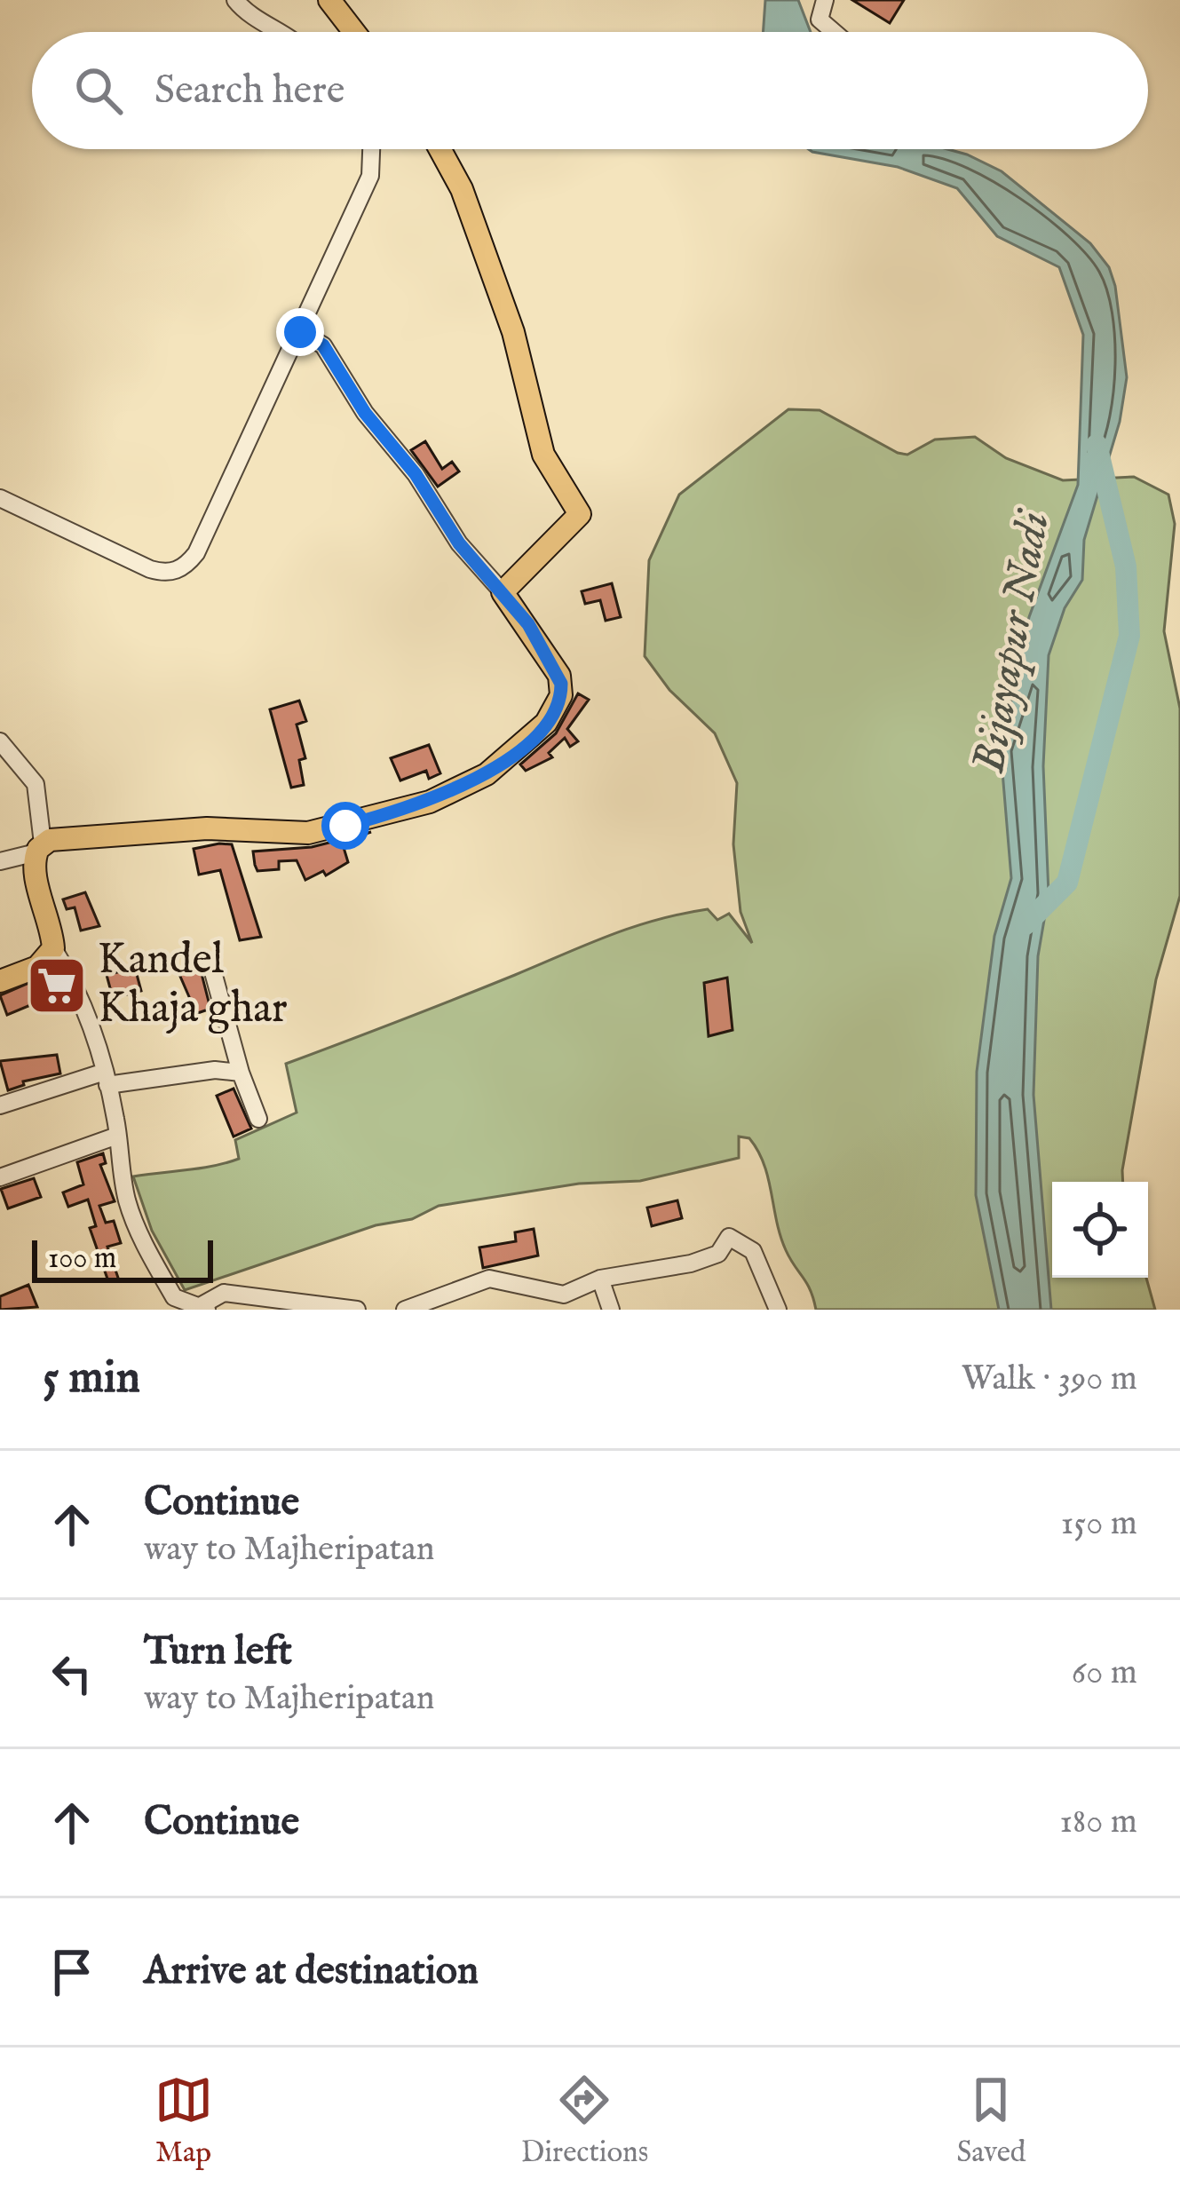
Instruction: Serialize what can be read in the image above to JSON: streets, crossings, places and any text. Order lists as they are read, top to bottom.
{
  "water": ["Bijayapur Nadi"],
  "places": {
    "supermarket": ["Kandel Khaja ghar"]
  },
  "scale_bar": "100 m",
  "page": {
    "search": "Search here",
    "scale": "100 m",
    "heading": ["5 min", "Walk · 390 m"],
    "list": [
      ["Continue", "way to Majheripatan", "150 m"],
      ["Turn left", "way to Majheripatan", "60 m"],
      ["Continue", "180 m"],
      "Arrive at destination"
    ],
    "nav": ["Map", "Directions", "Saved"]
  }
}
